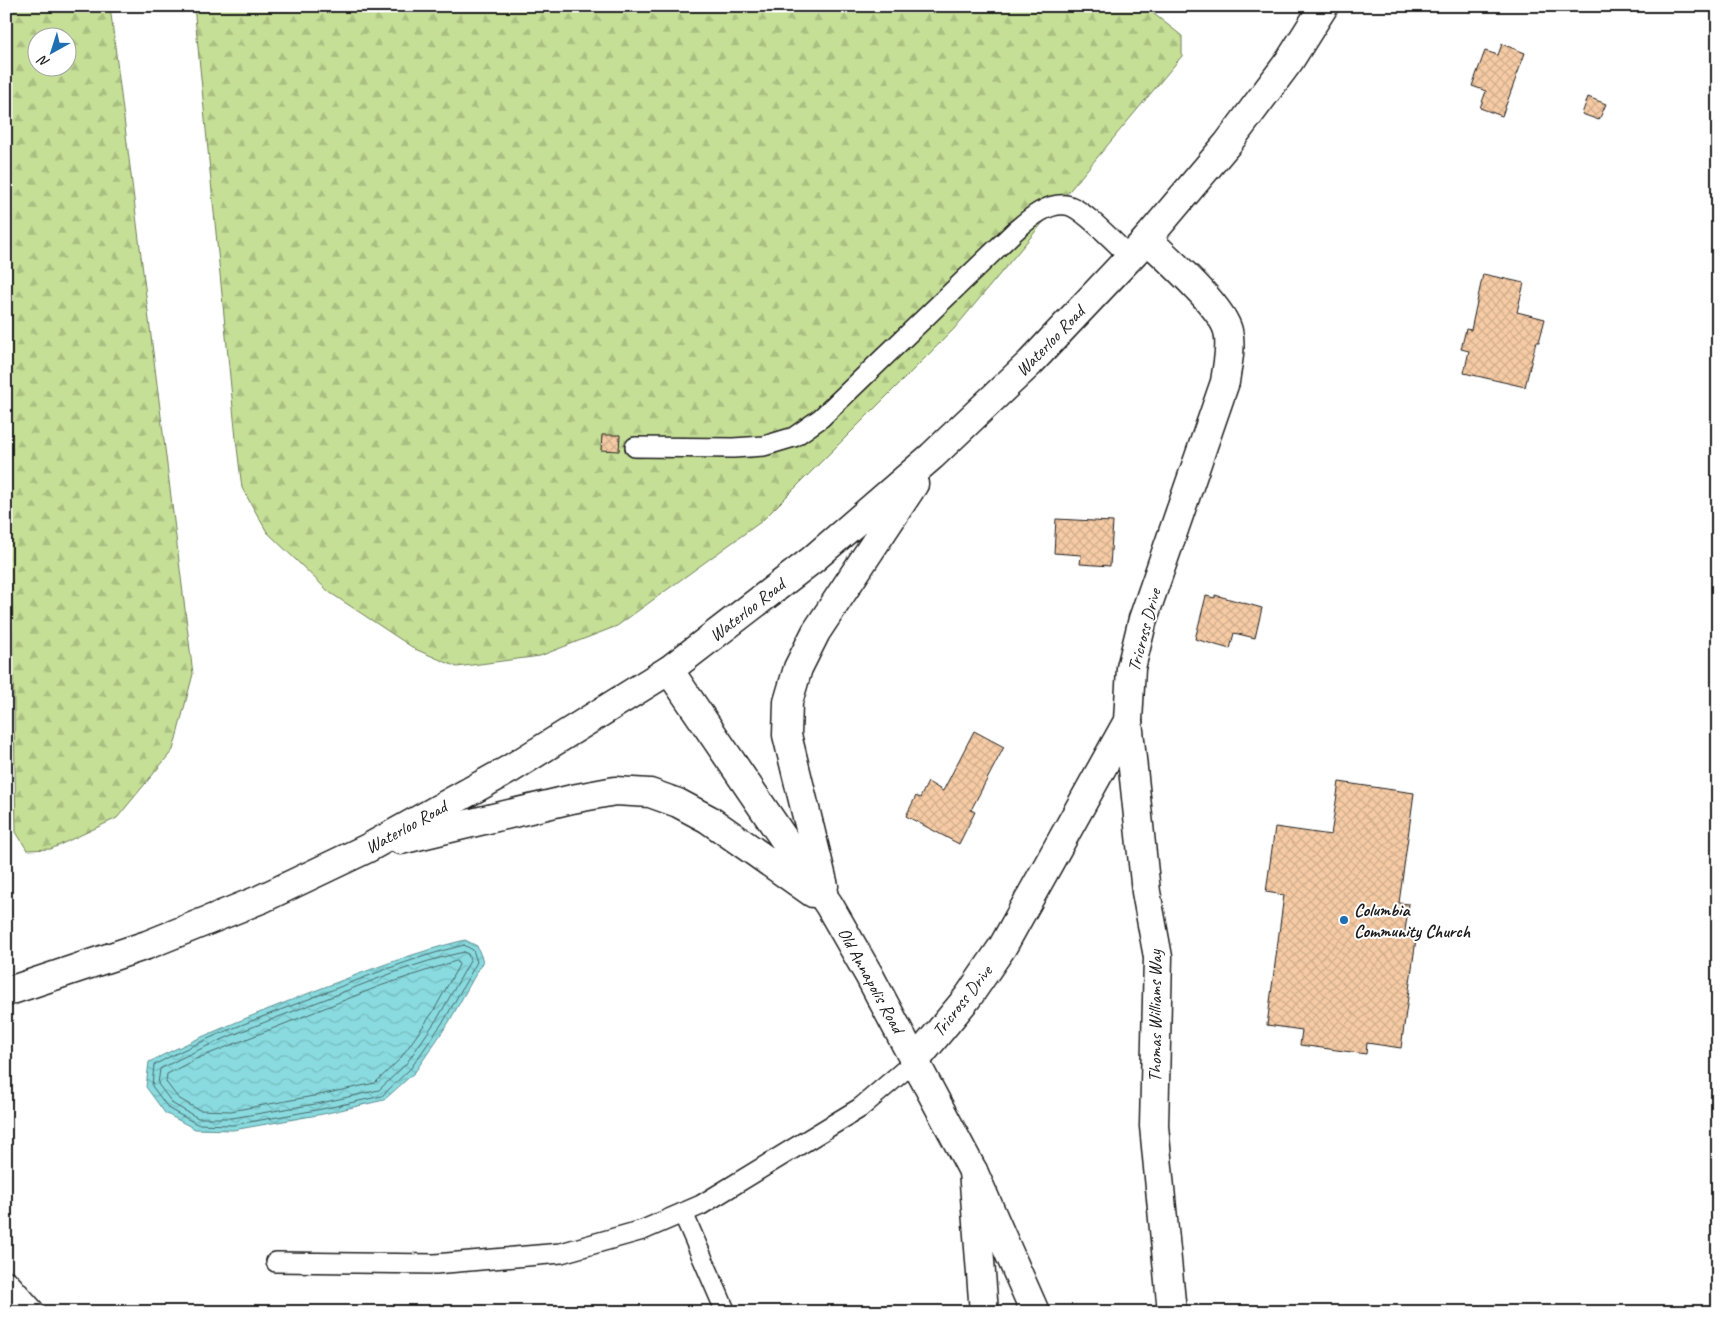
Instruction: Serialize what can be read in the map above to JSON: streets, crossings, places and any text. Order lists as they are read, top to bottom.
{
  "streets": {
    "main road": [
      "Waterloo Road",
      "Tricross Drive",
      "Old Annapolis Road",
      "Thomas Williams Way"
    ]
  },
  "crossings": [
    ["Waterloo Road", "Tricross Drive"],
    ["Waterloo Road", "Old Annapolis Road"],
    ["Tricross Drive", "Old Annapolis Road"],
    ["Tricross Drive", "Thomas Williams Way"]
  ],
  "places": ["Columbia Community Church"],
  "north": "bottom left"
}
